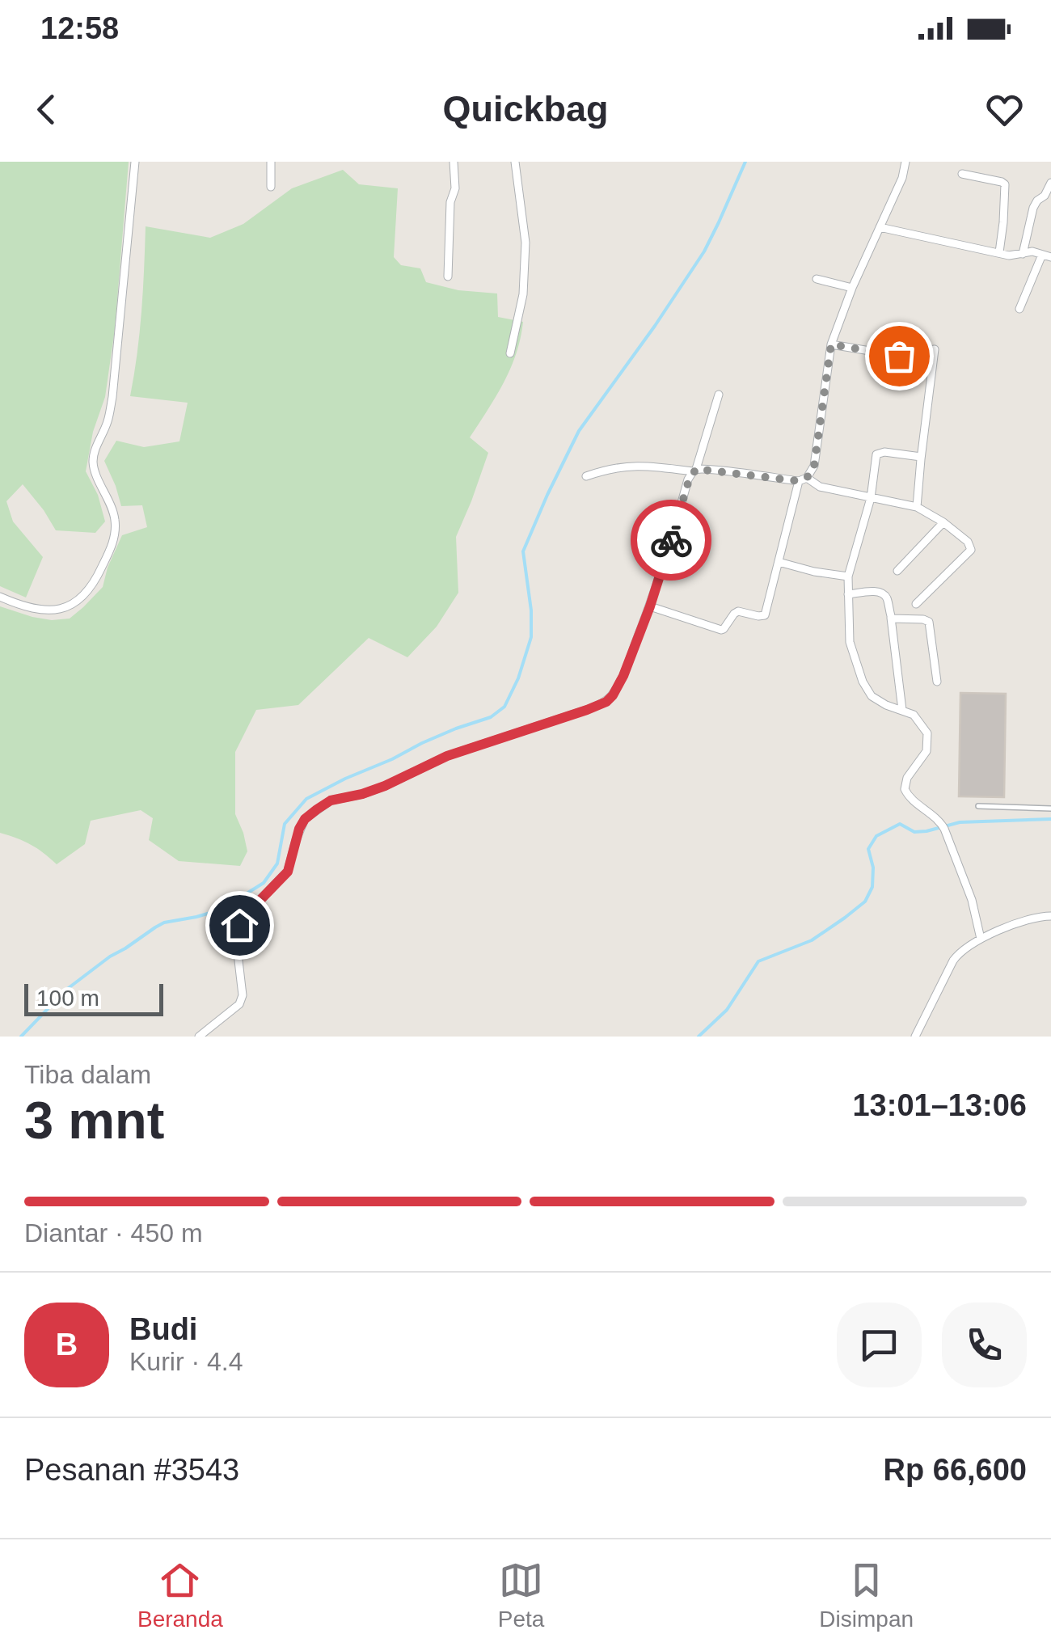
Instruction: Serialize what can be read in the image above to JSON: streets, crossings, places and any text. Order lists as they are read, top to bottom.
{
  "scale_bar": "100 m",
  "page": {
    "status": "12:58",
    "header": "Quickbag",
    "scale": "100 m",
    "heading": ["3 mnt", "Tiba dalam", "13:01–13:06"],
    "panel": [
      "Budi",
      "Kurir · 4.4",
      "Pesanan #3543",
      "Rp 66,600"
    ],
    "bar": "Diantar · 450 m",
    "round": "B",
    "tabs": ["Beranda", "Peta", "Disimpan"]
  }
}
